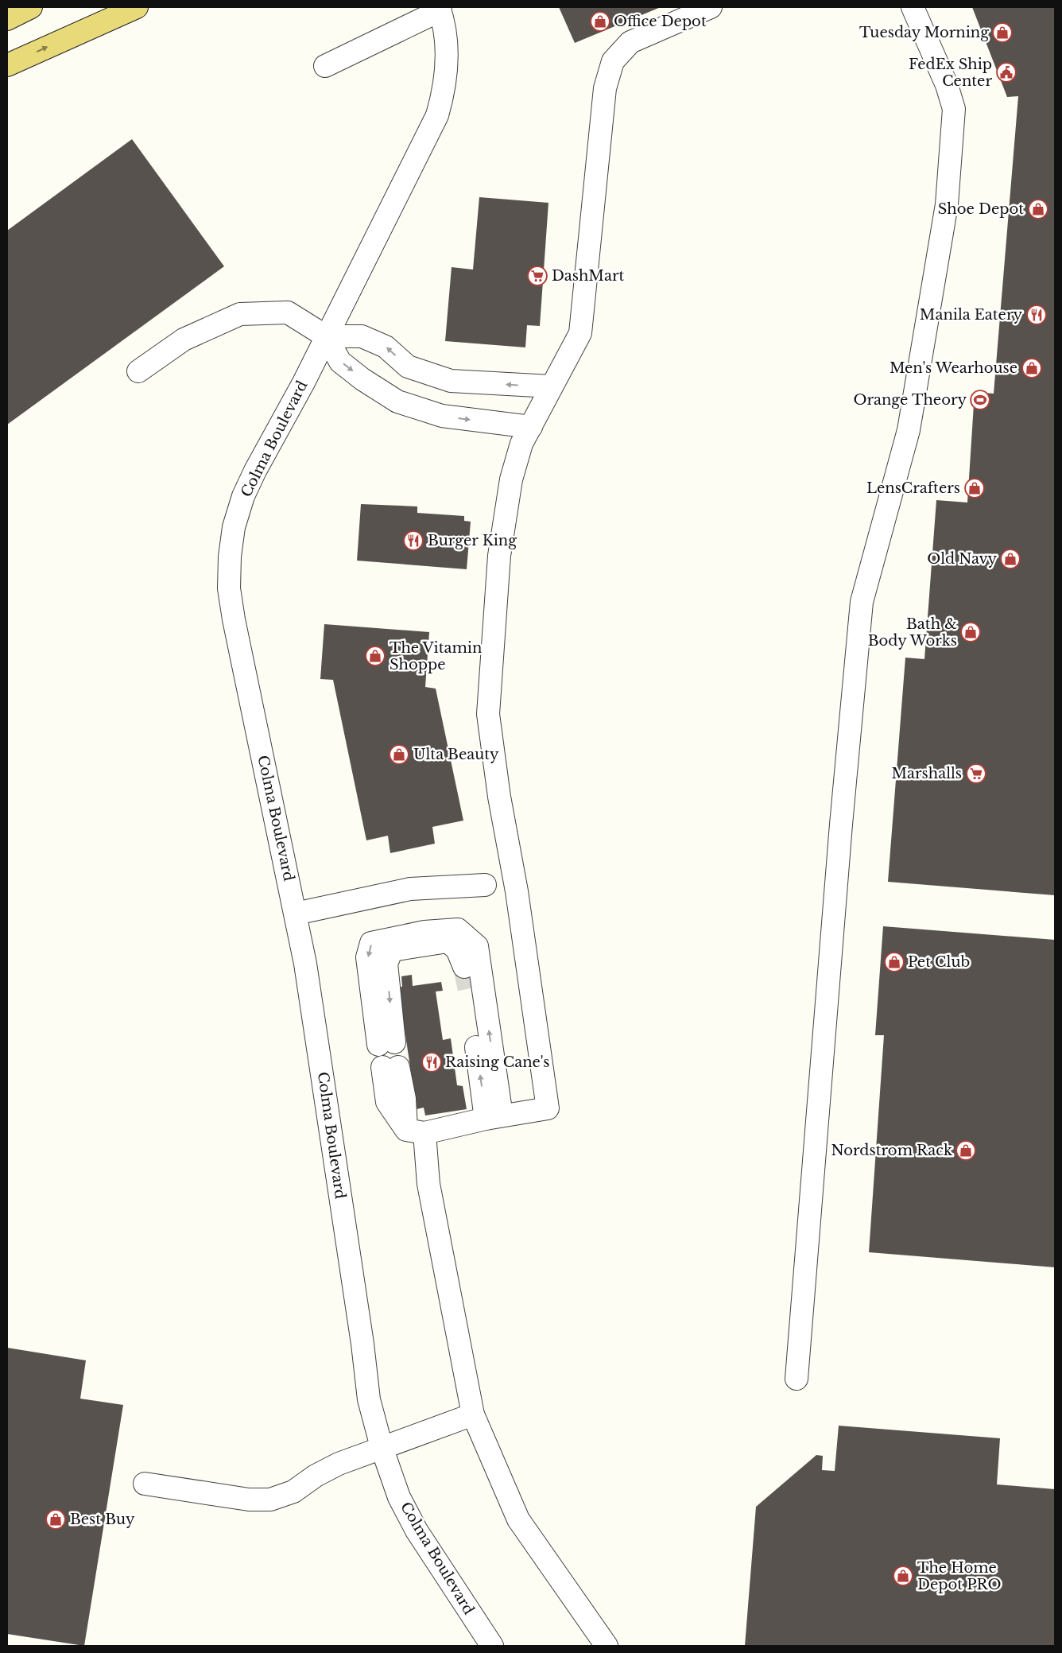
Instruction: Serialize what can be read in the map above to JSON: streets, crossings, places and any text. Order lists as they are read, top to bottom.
{
  "streets": {
    "street": ["Colma Boulevard"]
  },
  "places": {
    "shop": [
      "Office Depot",
      "Tuesday Morning",
      "Shoe Depot",
      "Men's Wearhouse",
      "LensCrafters",
      "Old Navy",
      "Bath & Body Works",
      "The Vitamin Shoppe",
      "Ulta Beauty",
      "Pet Club",
      "Nordstrom Rack",
      "Best Buy",
      "The Home Depot PRO"
    ],
    "public building": ["FedEx Ship Center"],
    "supermarket": ["DashMart", "Marshalls"],
    "restaurant": ["Manila Eatery", "Burger King", "Raising Cane's"],
    "sports": ["Orange Theory"]
  }
}
